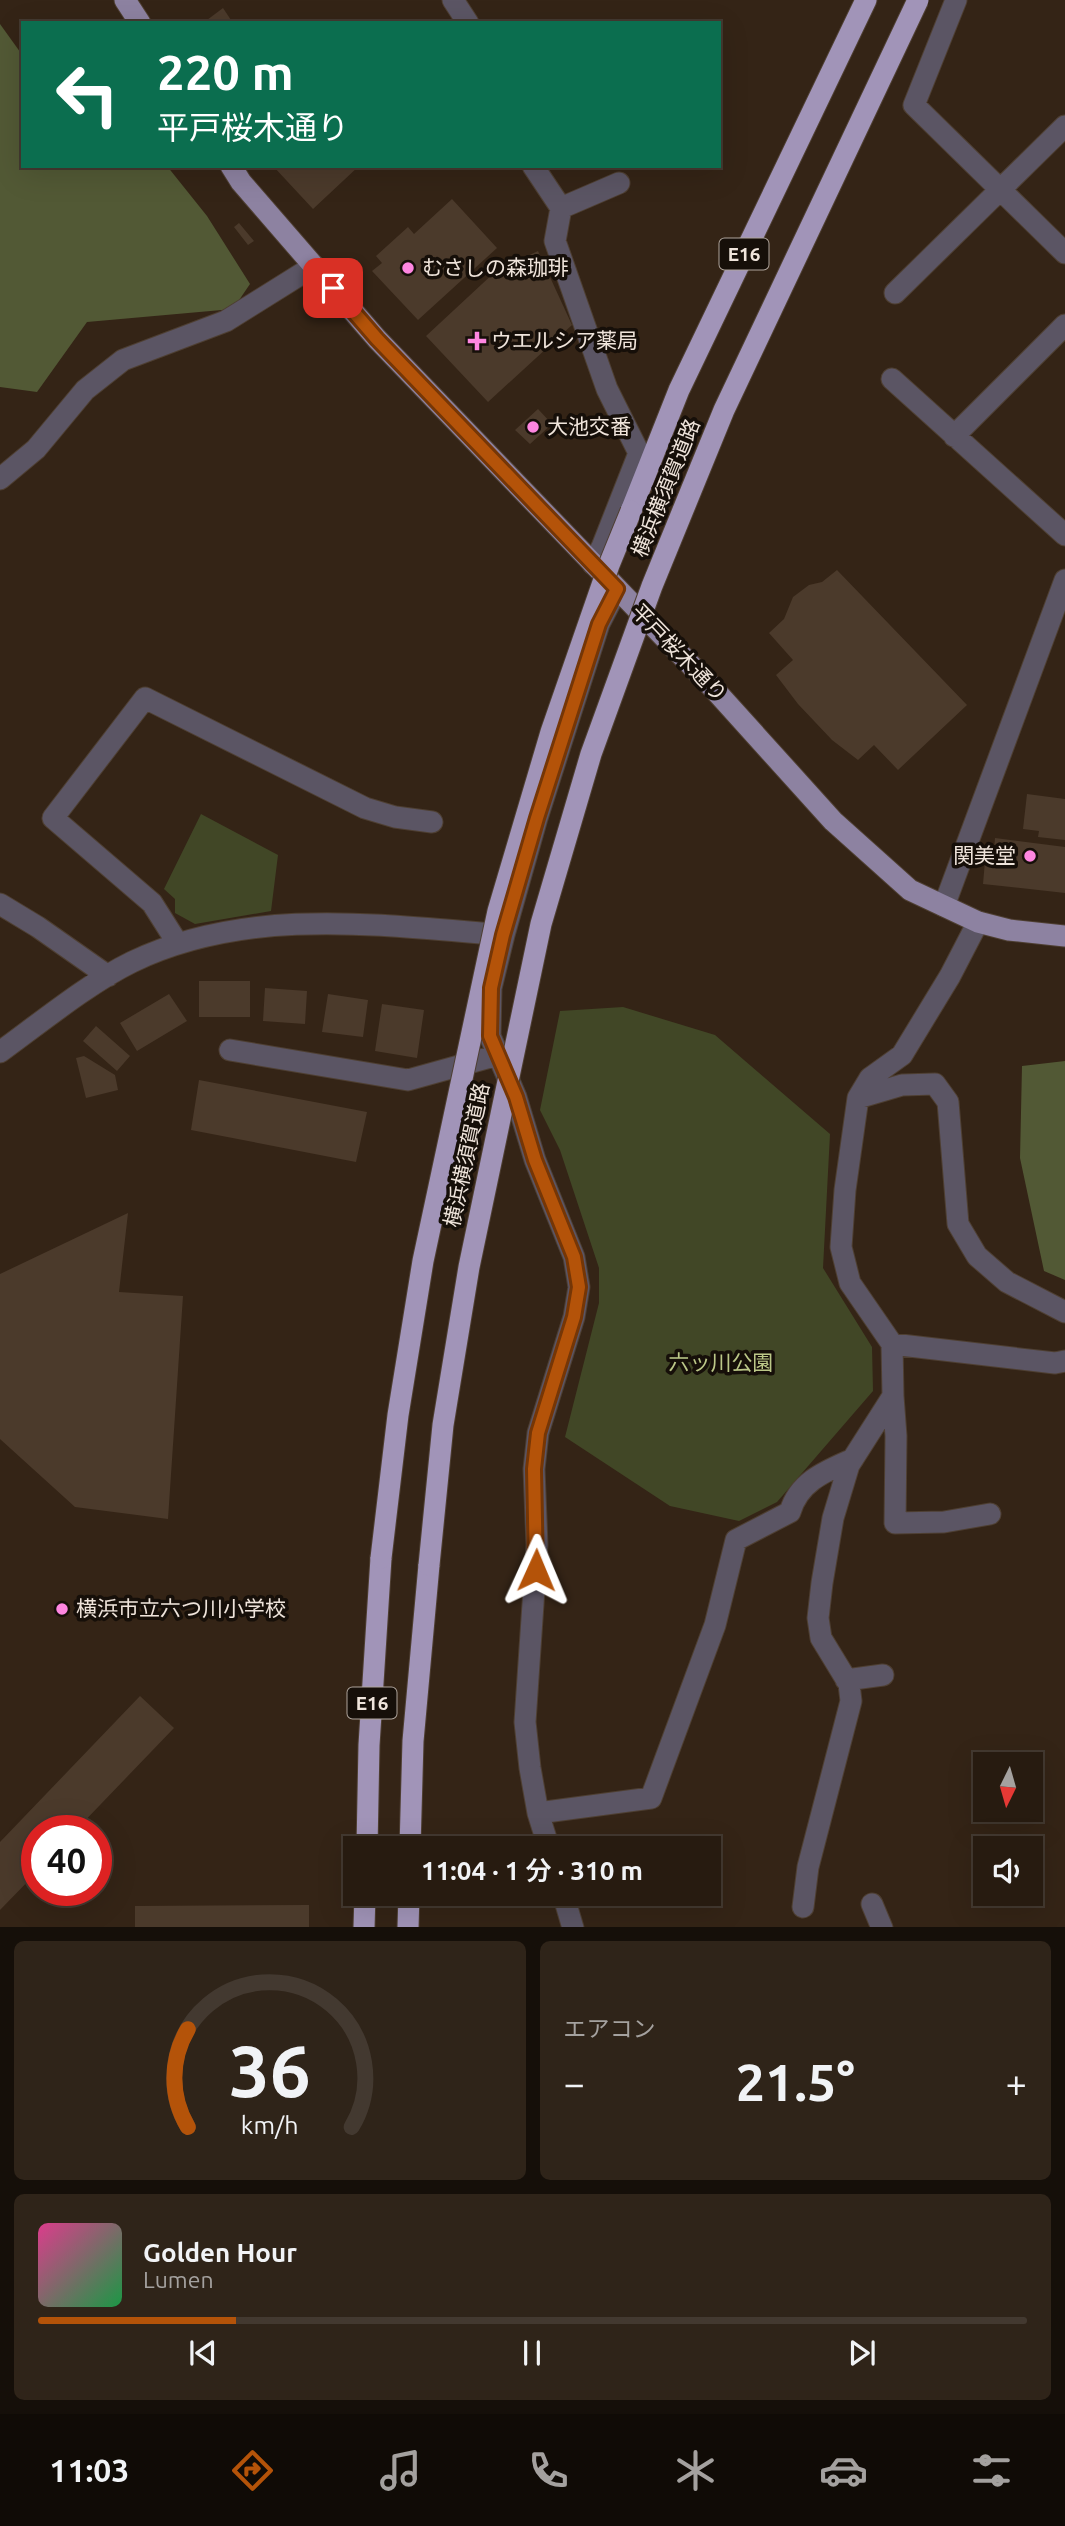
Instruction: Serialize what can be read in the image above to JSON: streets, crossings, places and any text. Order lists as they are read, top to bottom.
{
  "streets": {
    "highway": ["E16", "横浜横須賀道路"],
    "main road": ["平戸桜木通り"]
  },
  "parks": ["六ッ川公園"],
  "places": {
    "other": [
      "むさしの森珈琲",
      "大池交番",
      "関美堂",
      "横浜市立六つ川小学校"
    ],
    "health": ["ウエルシア薬局"]
  },
  "north": "bottom",
  "page": {
    "turn": ["220 m", "平戸桜木通り"],
    "limit": "40",
    "trip": "11:04 · 1 分 · 310 m",
    "tile": "エアコン",
    "heat": ["−", "21.5°", "+"],
    "song": ["Golden Hour", "Lumen"],
    "tabs": "11:03",
    "gauge": ["36", "km/h"]
  }
}
